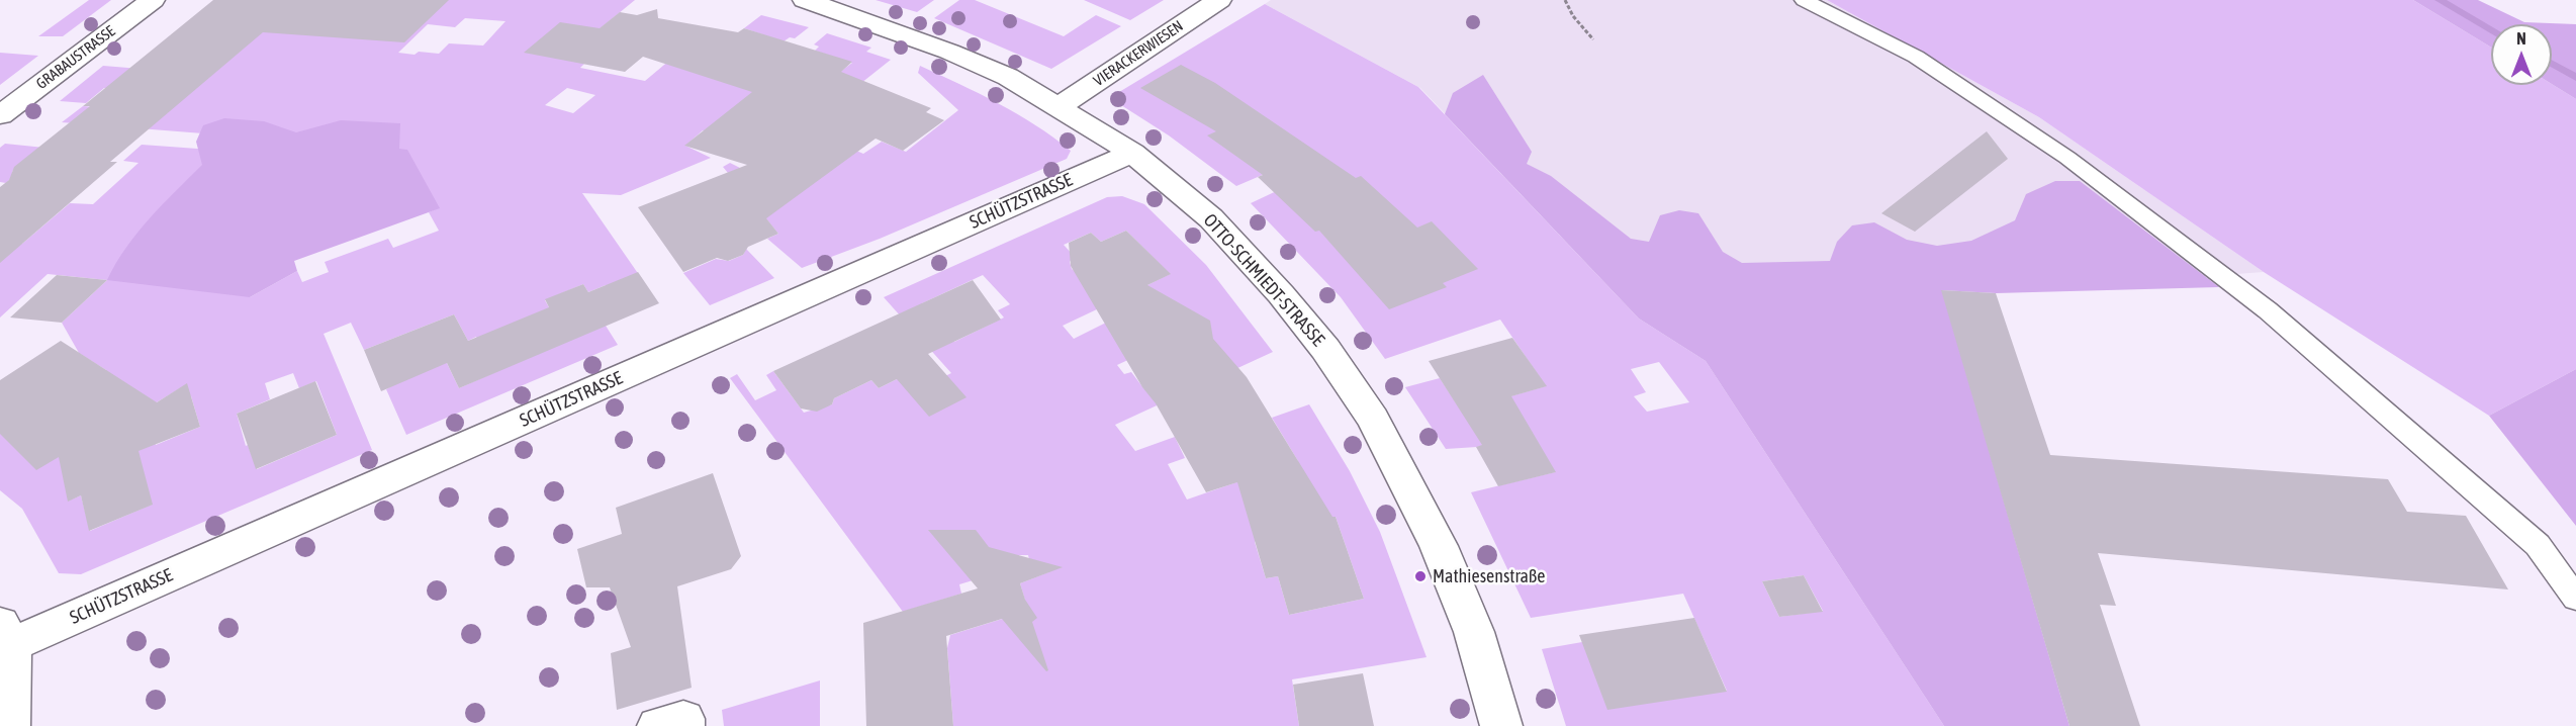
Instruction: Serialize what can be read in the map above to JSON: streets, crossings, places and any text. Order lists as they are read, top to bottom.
{
  "streets": {
    "street": [
      "VIERACKERWIESEN",
      "GRABAUSTRASSE",
      "SCHÜTZSTRASSE",
      "OTTO-SCHMIEDT-STRASSE"
    ]
  },
  "crossings": [
    ["VIERACKERWIESEN", "OTTO-SCHMIEDT-STRASSE"],
    ["SCHÜTZSTRASSE", "OTTO-SCHMIEDT-STRASSE"]
  ],
  "places": ["Mathiesenstraße"],
  "north": "top"
}
